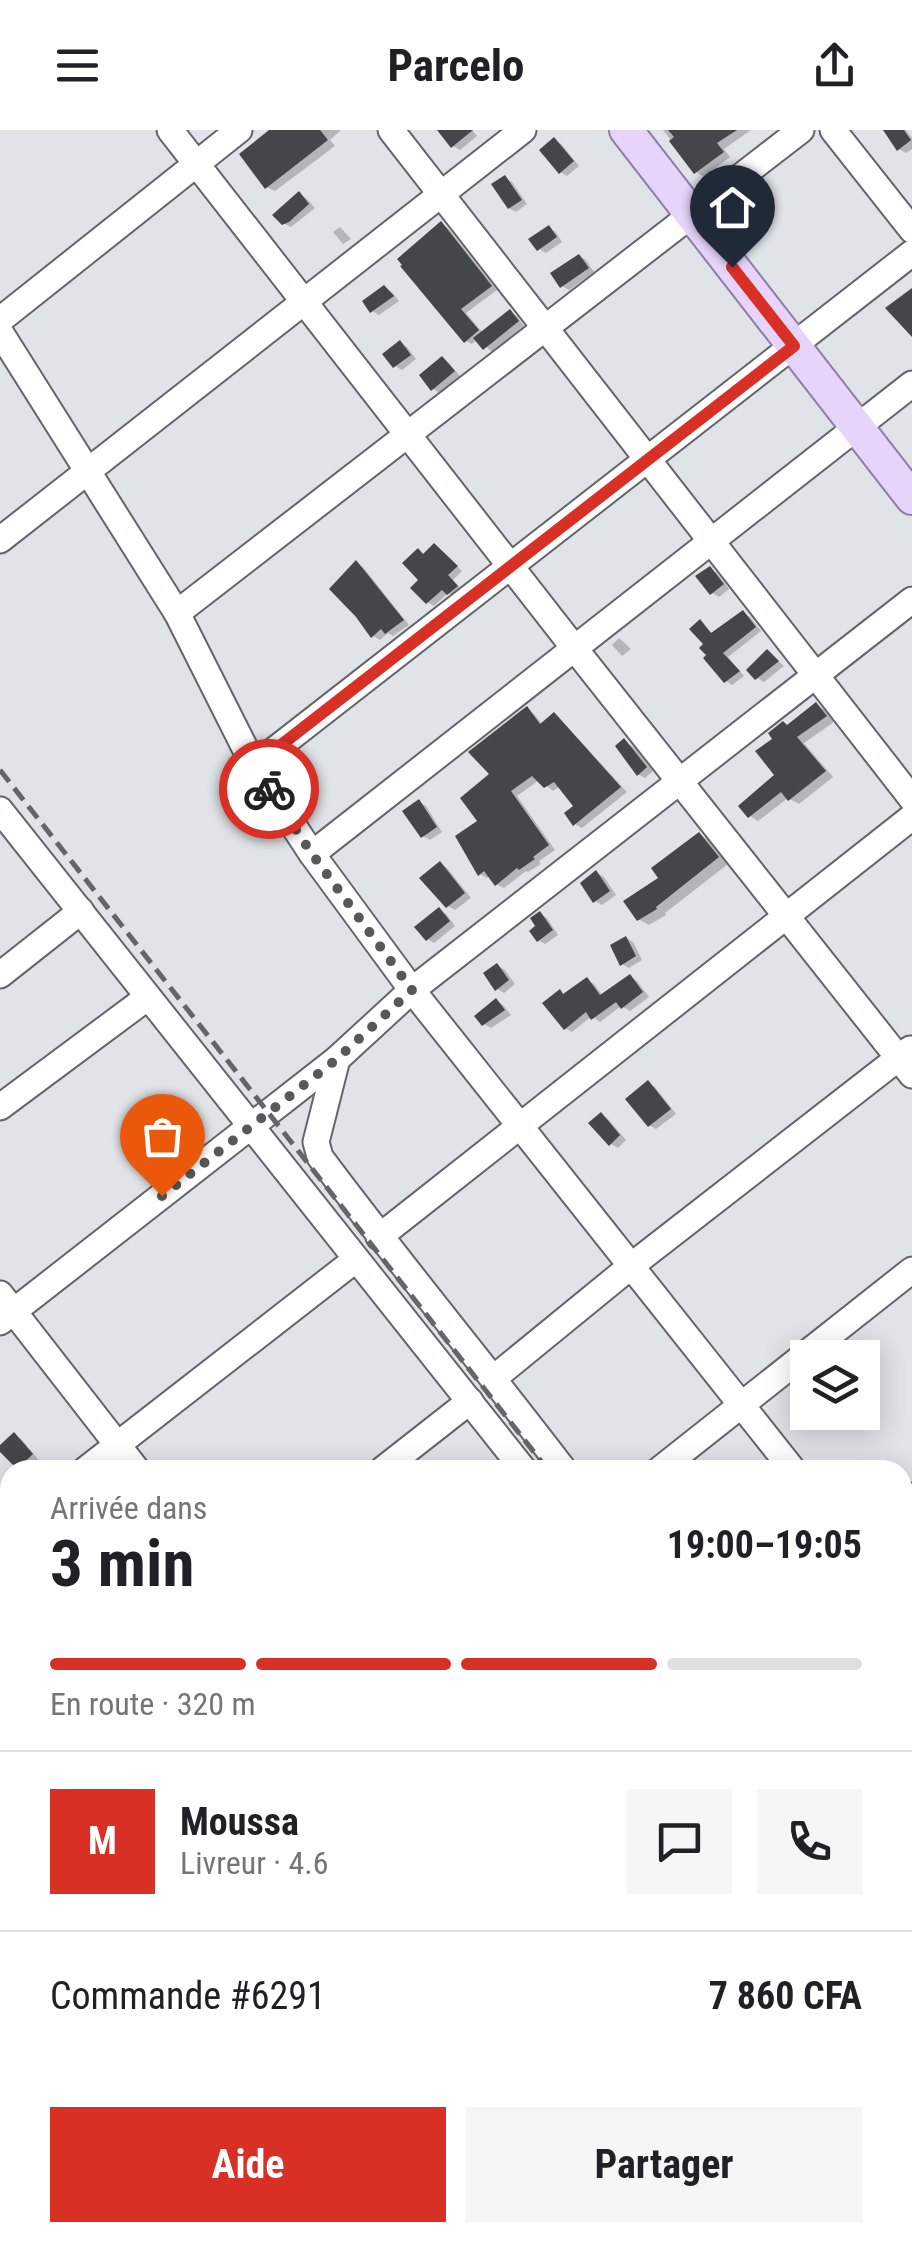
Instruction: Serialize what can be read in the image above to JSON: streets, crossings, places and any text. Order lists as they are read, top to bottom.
{
  "page": {
    "header": "Parcelo",
    "heading": ["3 min", "Arrivée dans", "19:00–19:05"],
    "panel": [
      "Moussa",
      "Livreur · 4.6",
      "Commande #6291",
      "7 860 CFA"
    ],
    "bar": "En route · 320 m",
    "round": "M",
    "buttons": ["Aide", "Partager"]
  }
}
